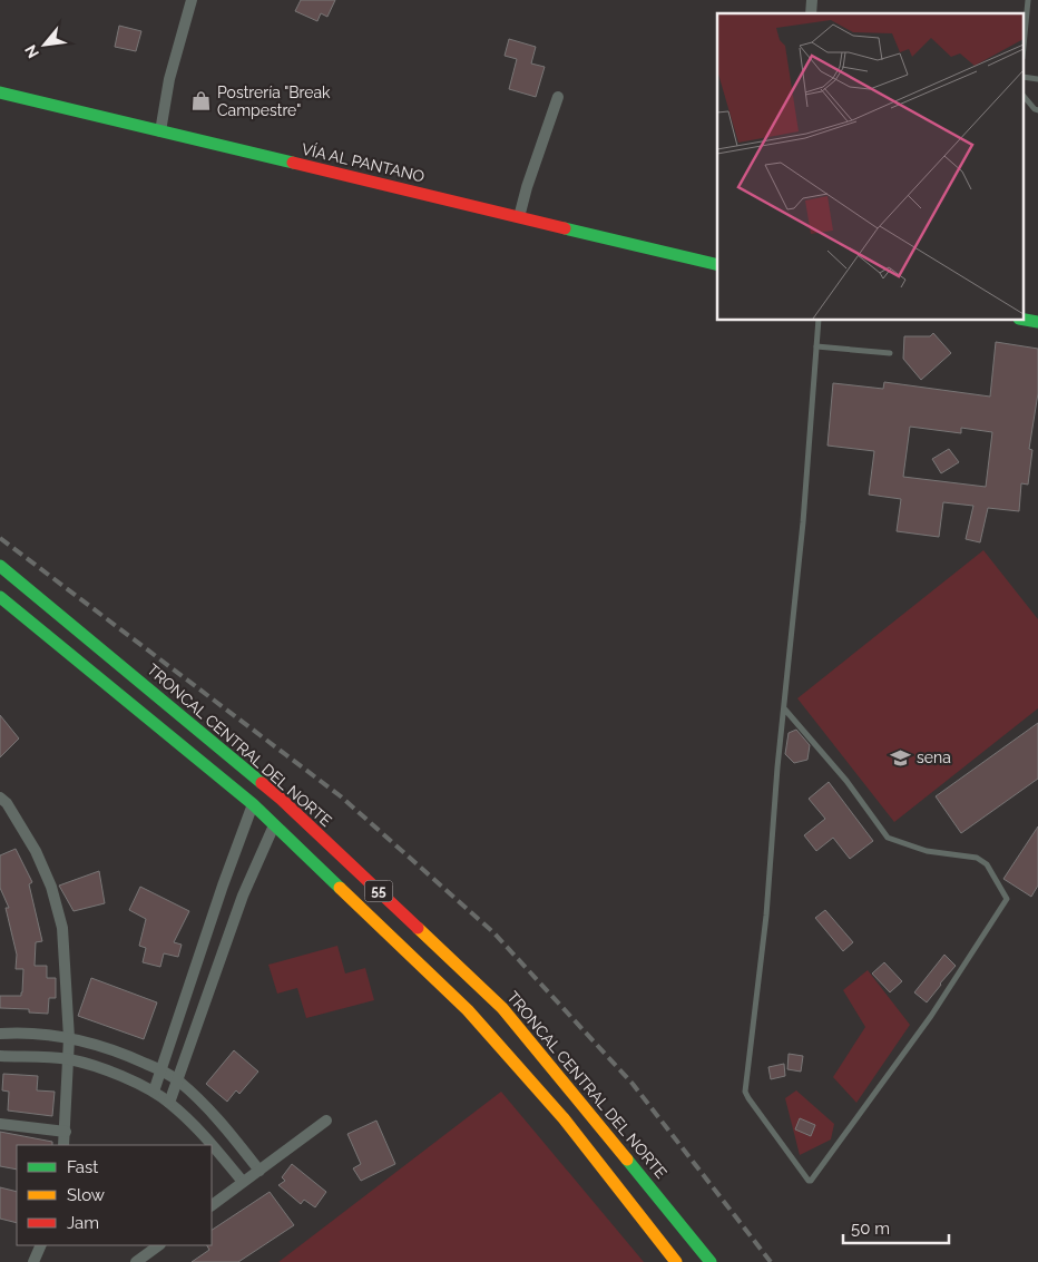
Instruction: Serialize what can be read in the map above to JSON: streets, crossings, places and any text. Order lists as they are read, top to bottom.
{
  "streets": {
    "main road": ["VÍA AL PANTANO", "TRONCAL CENTRAL DEL NORTE", "55"]
  },
  "places": {
    "shop": ["Postrería \"Break Campestre\""],
    "school or university": ["sena"]
  },
  "legend": ["Fast", "Slow", "Jam"],
  "scale_bar": "50 m",
  "north": "bottom left"
}
